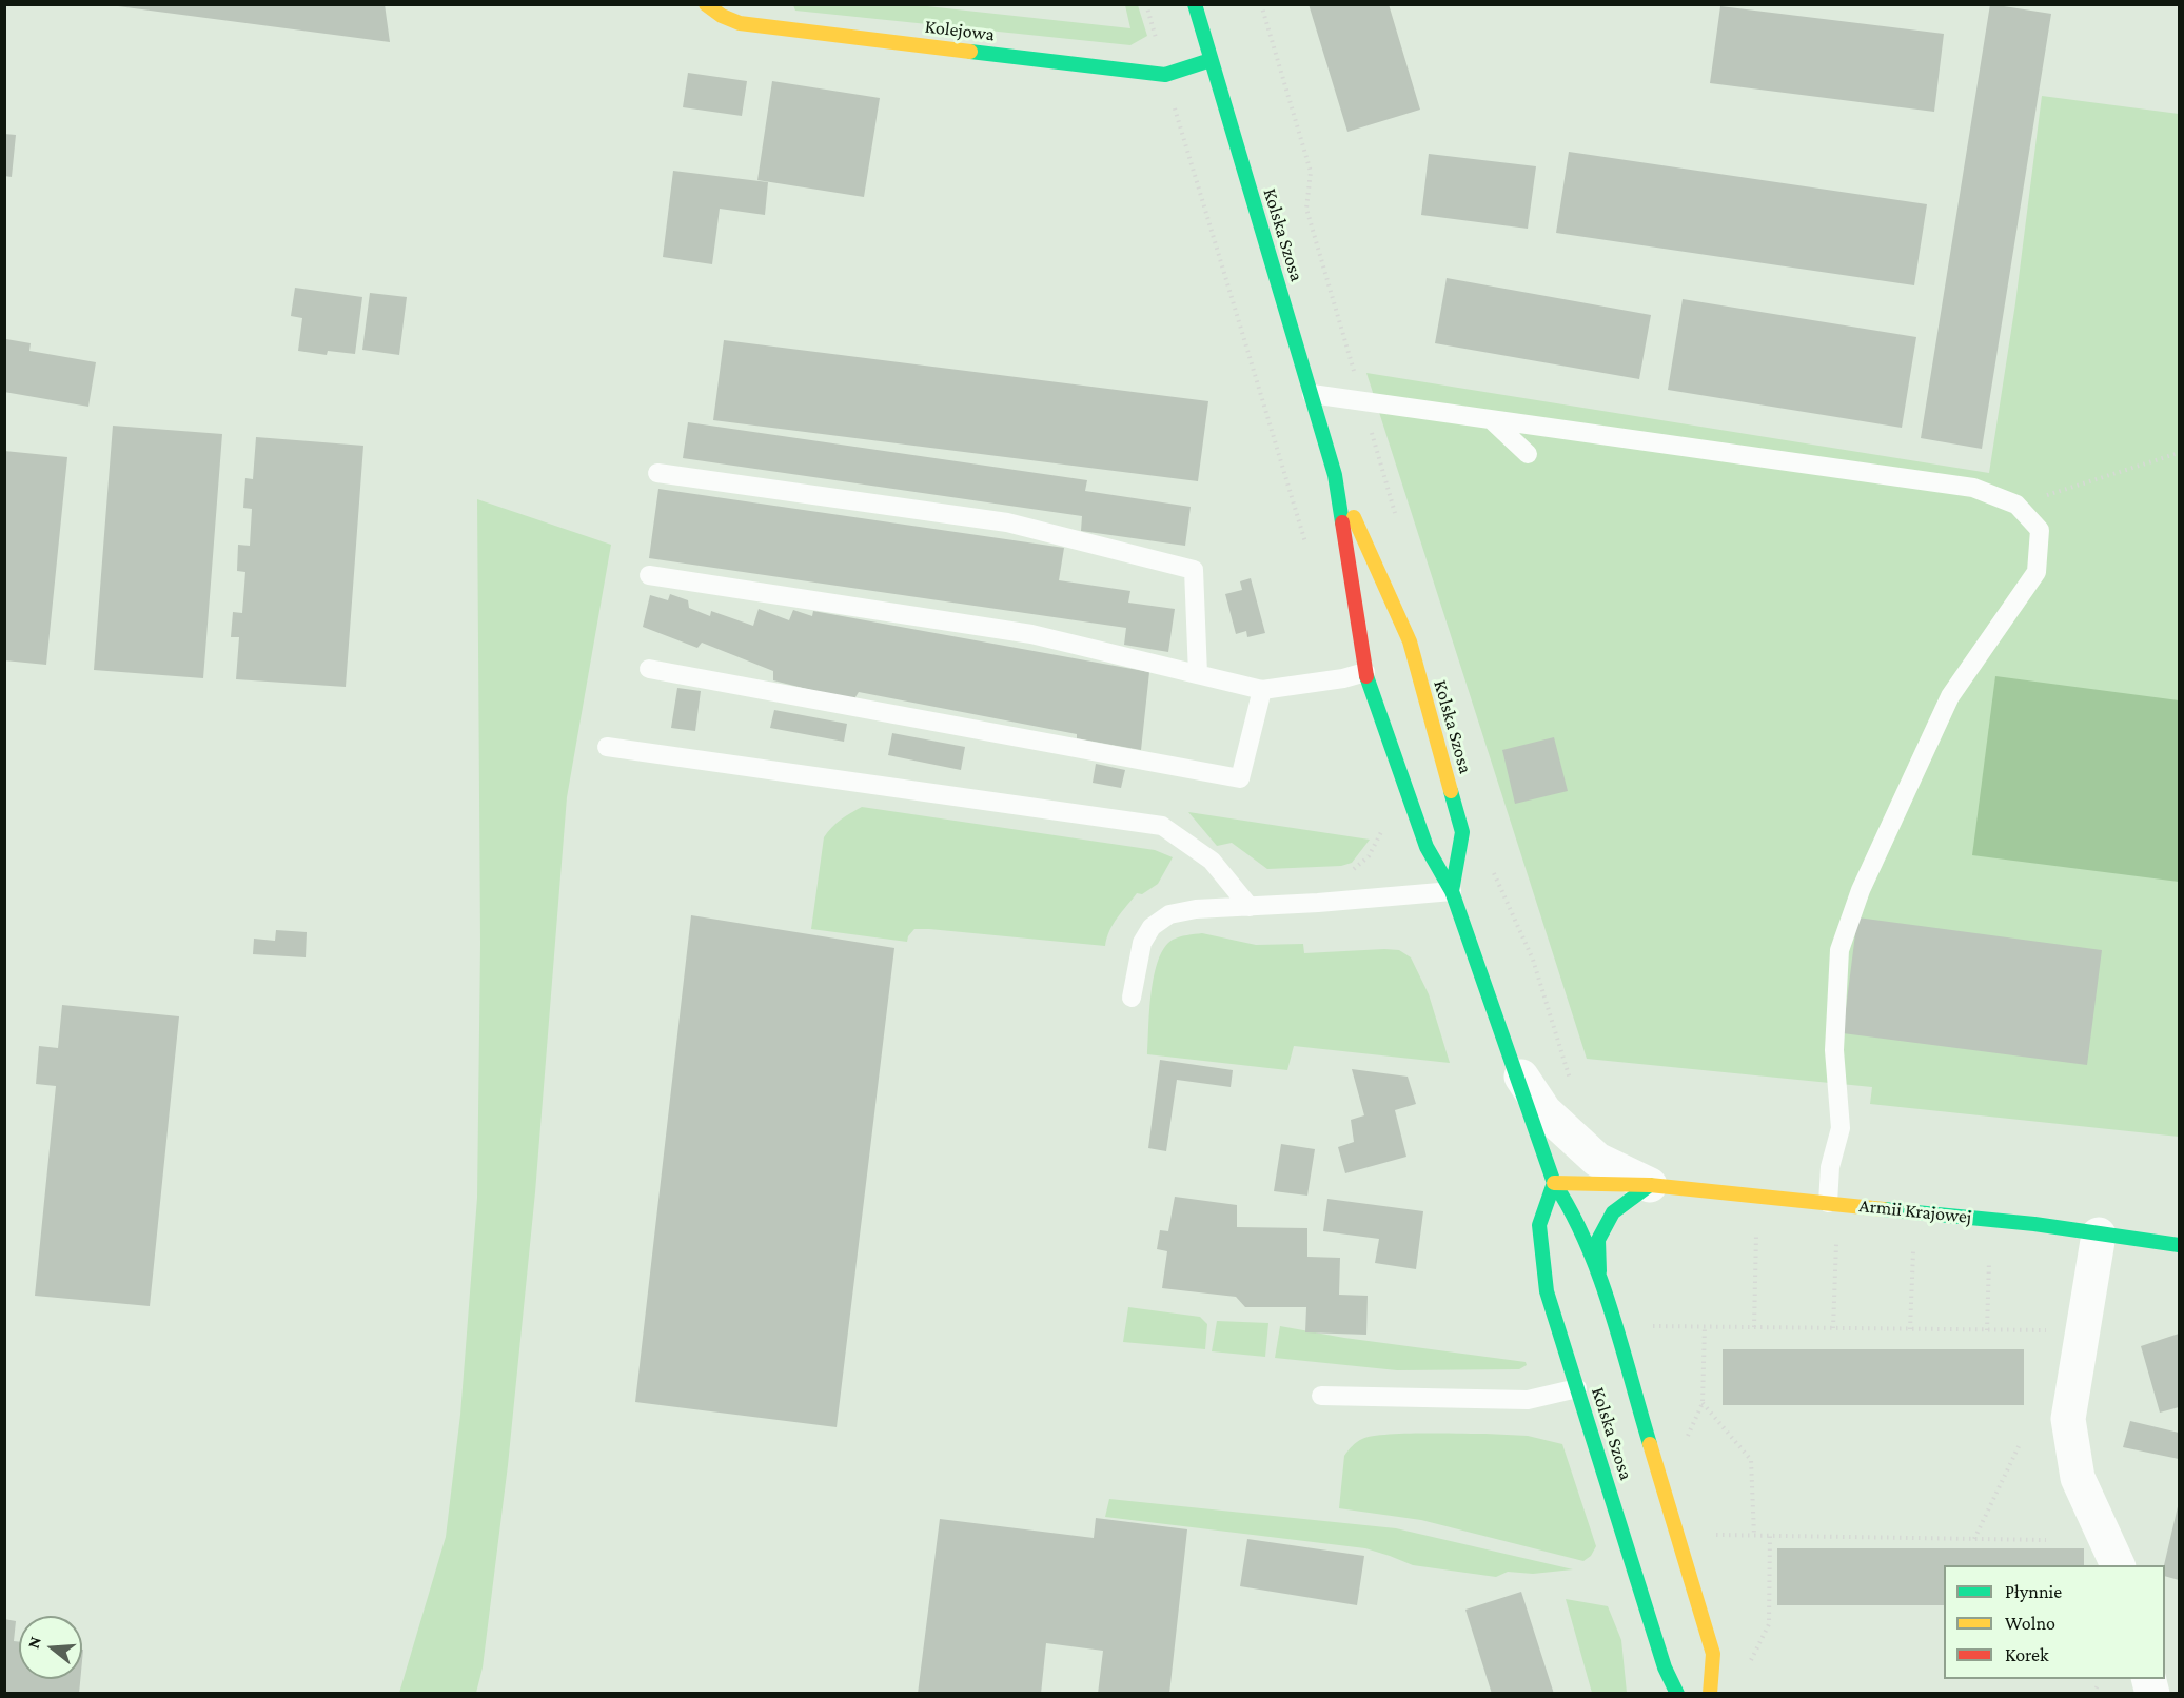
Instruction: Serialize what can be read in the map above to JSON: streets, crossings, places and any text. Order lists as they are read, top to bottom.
{
  "streets": {
    "street": ["Kolejowa", "Kolska Szosa", "Armii Krajowej"]
  },
  "crossings": [
    ["Kolejowa", "Kolska Szosa"],
    ["Kolska Szosa", "Armii Krajowej"]
  ],
  "legend": ["Płynnie", "Wolno", "Korek"],
  "north": "left"
}
